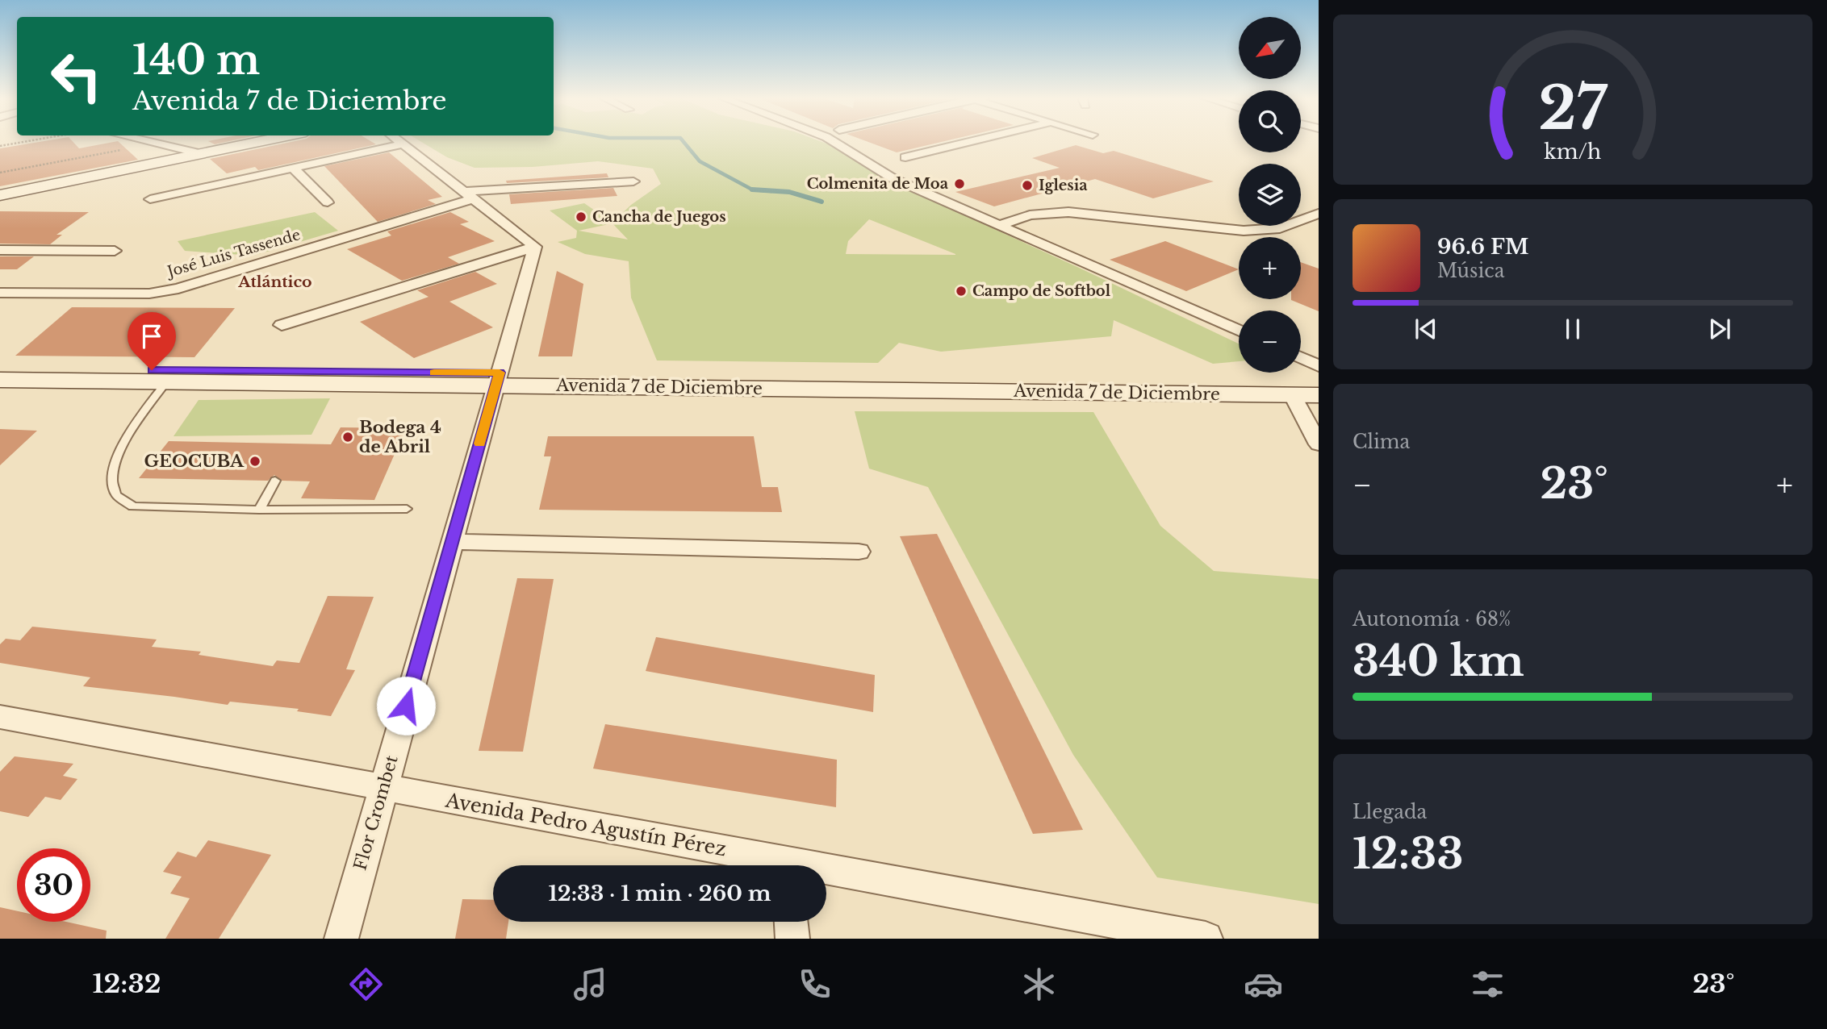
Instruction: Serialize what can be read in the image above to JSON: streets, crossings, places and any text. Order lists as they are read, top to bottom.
{
  "streets": {
    "main road": ["Avenida 7 de Diciembre"],
    "street": ["José Luis Tassende", "Flor Crombet", "Avenida Pedro Agustín Pérez"]
  },
  "crossings": [
    ["Avenida 7 de Diciembre", "Flor Crombet"],
    ["Flor Crombet", "Avenida Pedro Agustín Pérez"]
  ],
  "districts": ["Atlántico"],
  "places": [
    "Colmenita de Moa",
    "Iglesia",
    "Cancha de Juegos",
    "Campo de Softbol",
    "Bodega 4 de Abril",
    "GEOCUBA"
  ],
  "north": "bottom left",
  "page": {
    "map_buttons": ["+", "−"],
    "turn": ["140 m", "Avenida 7 de Diciembre"],
    "song": ["96.6 FM", "Música"],
    "tile": [
      "Clima",
      ["Autonomía · 68%", "340 km"],
      ["Llegada", "12:33"]
    ],
    "heat": ["−", "23°", "+"],
    "limit": "30",
    "trip": "12:33 · 1 min · 260 m",
    "tabs": ["12:32", "23°"],
    "gauge": ["27", "km/h"]
  }
}
